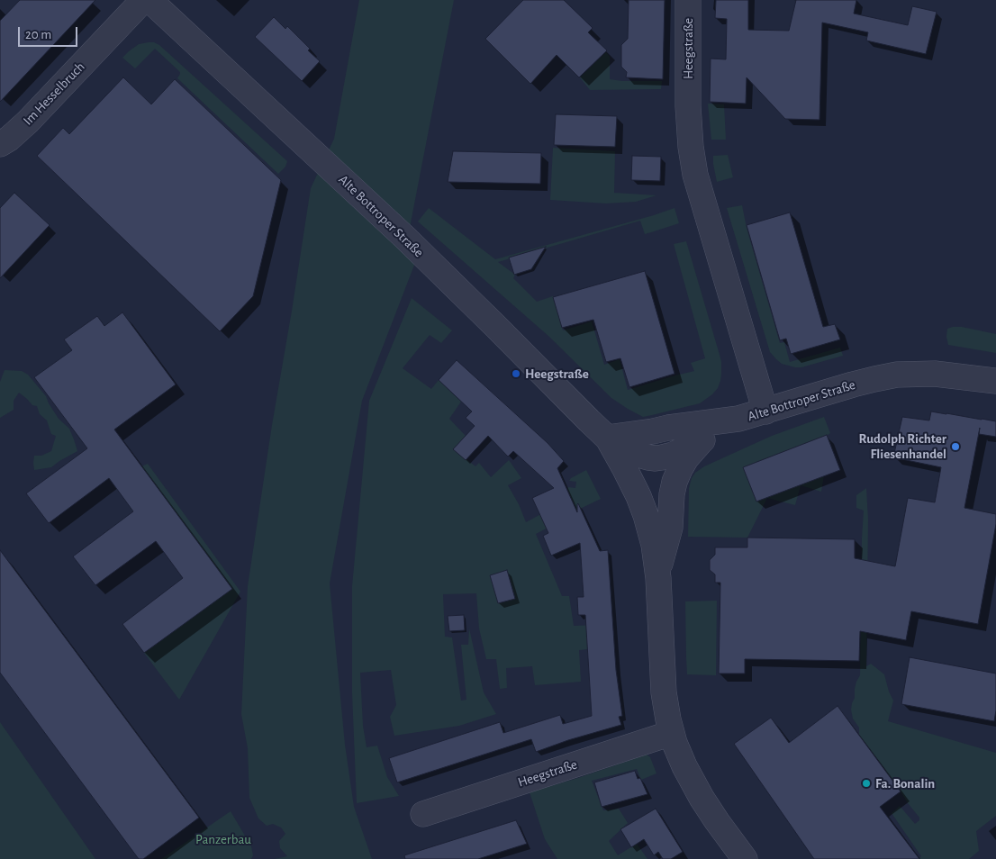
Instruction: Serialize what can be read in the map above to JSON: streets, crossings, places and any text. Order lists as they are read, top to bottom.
{
  "streets": {
    "street": ["Heegstraße", "Im Hesselbruch", "Alte Bottroper Straße"]
  },
  "crossings": [
    ["Heegstraße", "Alte Bottroper Straße"]
  ],
  "parks": ["Panzerbau"],
  "places": ["Heegstraße", "Rudolph Richter Fliesenhandel", "Fa. Bonalin"],
  "scale_bar": "20 m"
}
